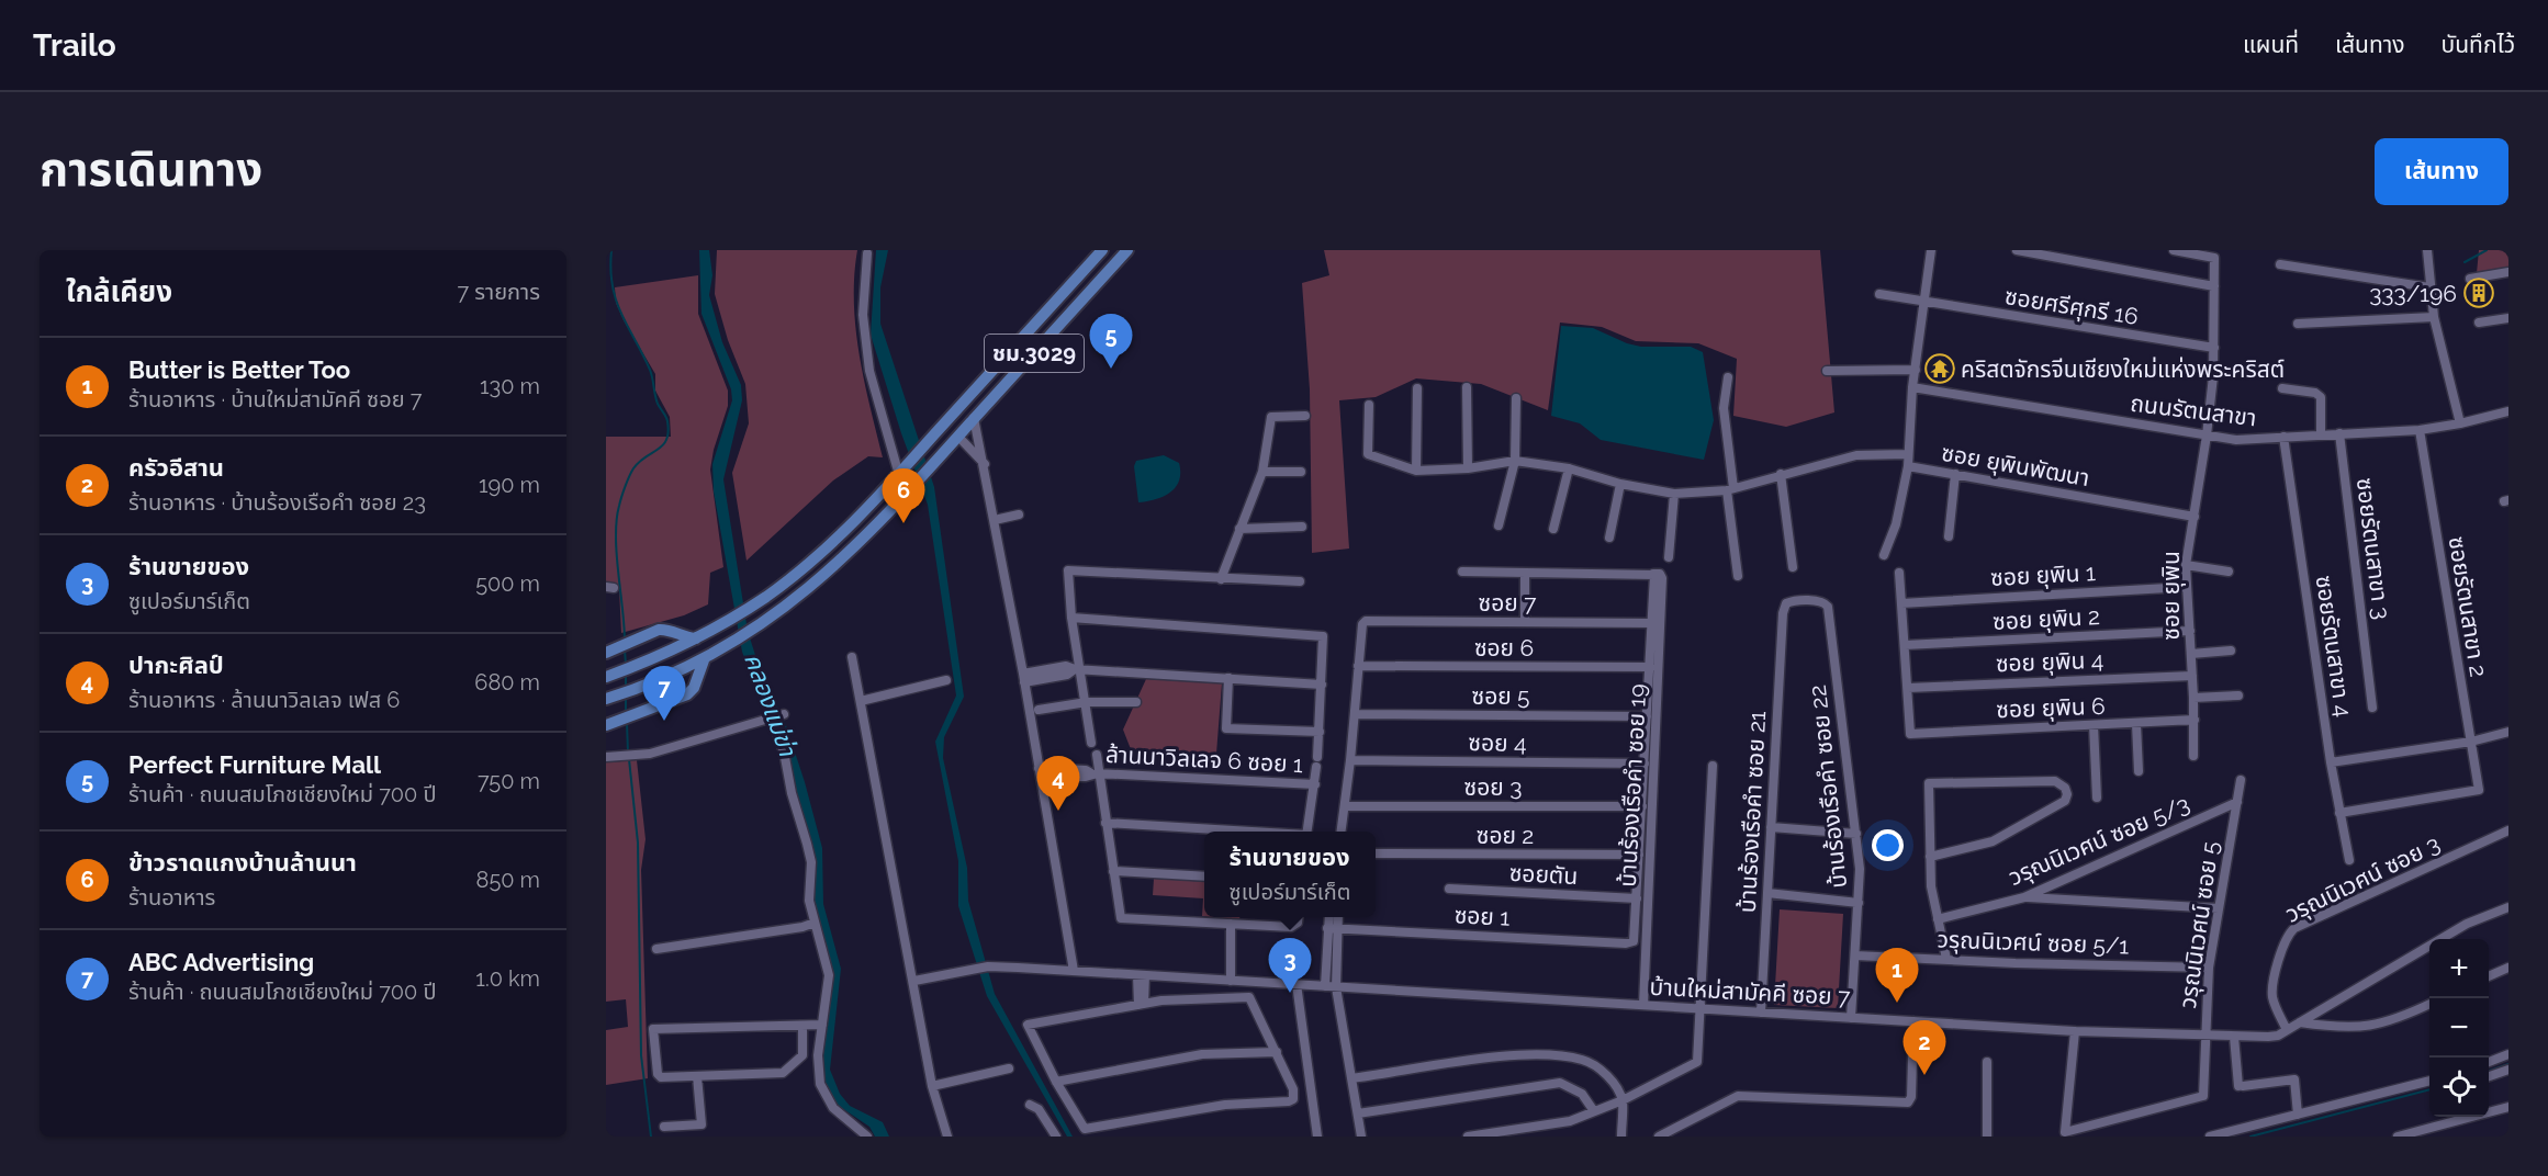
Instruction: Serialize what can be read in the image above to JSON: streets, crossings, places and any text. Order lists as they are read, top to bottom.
{
  "streets": {
    "main road": ["ชม.3029"],
    "street": [
      "ซอยศรีศุกรี 16",
      "ถนนรัตนสาขา",
      "ซอย ยุพินพัฒนา",
      "ซอยรัตนสาขา 3",
      "ซอย ยุพิน 1",
      "ซอย ยุพิน",
      "ซอย 7",
      "ซอยรัตนสาขา 2",
      "ซอย ยุพิน 2",
      "ซอยรัตนสาขา 4",
      "ซอย 6",
      "ซอย ยุพิน 4",
      "ซอย 5",
      "ซอย ยุพิน 6",
      "ซอย 4",
      "ล้านนาวิลเลจ 6 ซอย 1",
      "บ้านร้องเรือคำ ซอย 19",
      "ซอย 3",
      "บ้านร้องเรือคำ ซอย 22",
      "บ้านร้องเรือคำ ซอย 21",
      "ซอย 2",
      "วรุณนิเวศน์ ซอย 5/3",
      "ซอยตัน",
      "วรุณนิเวศน์ ซอย 3",
      "ซอย 1",
      "วรุณนิเวศน์ ซอย 5",
      "วรุณนิเวศน์ ซอย 5/1",
      "บ้านใหม่สามัคคี ซอย 7"
    ]
  },
  "crossings": [
    ["ซอยศรีศุกรี 16", "ซอย ยุพินพัฒนา"],
    ["ซอยศรีศุกรี 16", "ซอย ยุพิน"],
    ["ถนนรัตนสาขา", "ซอย ยุพินพัฒนา"],
    ["ถนนรัตนสาขา", "ซอยรัตนสาขา 3"],
    ["ถนนรัตนสาขา", "ซอย ยุพิน"],
    ["ถนนรัตนสาขา", "ซอยรัตนสาขา 2"],
    ["ถนนรัตนสาขา", "ซอยรัตนสาขา 4"],
    ["ซอย ยุพินพัฒนา", "ซอย ยุพิน"],
    ["ซอย ยุพิน 1", "ซอย ยุพิน"],
    ["ซอย ยุพิน", "ซอย ยุพิน 2"],
    ["ซอย ยุพิน", "ซอย ยุพิน 4"],
    ["ซอย ยุพิน", "ซอย ยุพิน 6"],
    ["ซอย 7", "ซอย 6"],
    ["ซอยรัตนสาขา 2", "ซอยรัตนสาขา 4"],
    ["ซอย ยุพิน 4", "ซอย ยุพิน 6"],
    ["บ้านร้องเรือคำ ซอย 19", "บ้านใหม่สามัคคี ซอย 7"],
    ["บ้านร้องเรือคำ ซอย 22", "บ้านร้องเรือคำ ซอย 21"],
    ["บ้านร้องเรือคำ ซอย 22", "วรุณนิเวศน์ ซอย 5/1"],
    ["บ้านร้องเรือคำ ซอย 22", "บ้านใหม่สามัคคี ซอย 7"],
    ["บ้านร้องเรือคำ ซอย 21", "บ้านใหม่สามัคคี ซอย 7"],
    ["วรุณนิเวศน์ ซอย 5/3", "วรุณนิเวศน์ ซอย 5"],
    ["ซอยตัน", "ซอย 1"],
    ["วรุณนิเวศน์ ซอย 3", "บ้านใหม่สามัคคี ซอย 7"],
    ["วรุณนิเวศน์ ซอย 5", "วรุณนิเวศน์ ซอย 5/1"],
    ["วรุณนิเวศน์ ซอย 5", "บ้านใหม่สามัคคี ซอย 7"]
  ],
  "water": ["คลองแม่ข่า"],
  "places": {
    "building": ["333/196"],
    "temple": ["คริสตจักรจีนเชียงใหม่แห่งพระคริสต์"]
  },
  "page": {
    "header": "Trailo",
    "nav": ["แผนที่", "เส้นทาง", "บันทึกไว้"],
    "title": "การเดินทาง",
    "buttons": "เส้นทาง",
    "heading": ["ใกล้เคียง", "7 รายการ"],
    "pins": [
      "5",
      "6",
      "7",
      "4",
      "3",
      "1",
      "2"
    ],
    "list": [
      {
        "mark": "1",
        "name": "Butter is Better Too",
        "note": "ร้านอาหาร · บ้านใหม่สามัคคี ซอย 7",
        "value": "130 m"
      },
      {
        "mark": "2",
        "name": "ครัวอีสาน",
        "note": "ร้านอาหาร · บ้านร้องเรือคำ ซอย 23",
        "value": "190 m"
      },
      {
        "mark": "3",
        "name": "ร้านขายของ",
        "note": "ซูเปอร์มาร์เก็ต",
        "value": "500 m"
      },
      {
        "mark": "4",
        "name": "ปากะศิลป์",
        "note": "ร้านอาหาร · ล้านนาวิลเลจ เฟส 6",
        "value": "680 m"
      },
      {
        "mark": "5",
        "name": "Perfect Furniture Mall",
        "note": "ร้านค้า · ถนนสมโภชเชียงใหม่ 700 ปี",
        "value": "750 m"
      },
      {
        "mark": "6",
        "name": "ข้าวราดแกงบ้านล้านนา",
        "note": "ร้านอาหาร",
        "value": "850 m"
      },
      {
        "mark": "7",
        "name": "ABC Advertising",
        "note": "ร้านค้า · ถนนสมโภชเชียงใหม่ 700 ปี",
        "value": "1.0 km"
      }
    ],
    "popup": ["ร้านขายของ", "ซูเปอร์มาร์เก็ต"],
    "map_buttons": ["+", "−"]
  }
}
